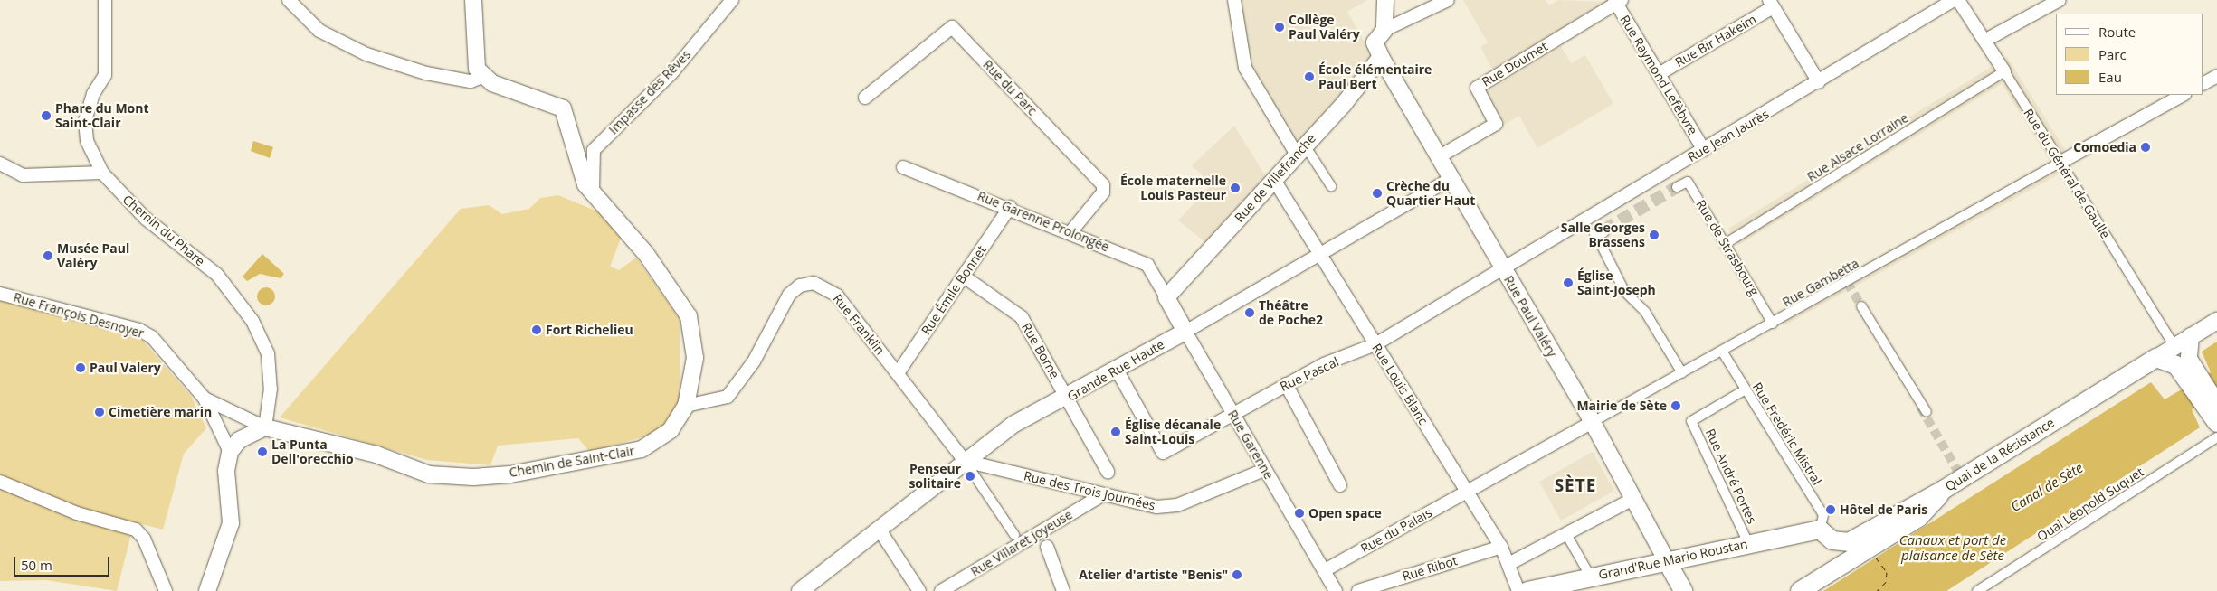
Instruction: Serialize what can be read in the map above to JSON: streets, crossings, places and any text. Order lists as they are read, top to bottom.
{
  "streets": {
    "main road": ["Rue Paul Valéry", "Quai de la Résistance", "Grand'Rue Mario Roustan"],
    "street": [
      "Rue Bir Hakeim",
      "Rue Doumet",
      "Rue Raymond Lefèbvre",
      "Rue du Parc",
      "Impasse des Rêves",
      "Rue Jean Jaurès",
      "Rue Alsace Lorraine",
      "Rue du Général de Gaulle",
      "Rue de Villefranche",
      "Rue Garenne Prolongée",
      "Chemin du Phare",
      "Rue de Strasbourg",
      "Rue Gambetta",
      "Rue Émile Bonnet",
      "Rue François Desnoyer",
      "Rue Franklin",
      "Rue Borne",
      "Grande Rue Haute",
      "Rue Pascal",
      "Rue Louis Blanc",
      "Rue Frédéric Mistral",
      "Rue Garenne",
      "Chemin de Saint-Clair",
      "Rue André Portes",
      "Rue des Trois Journées",
      "Quai Léopold Suquet",
      "Rue du Palais",
      "Rue Villaret Joyeuse",
      "Rue Ribot"
    ]
  },
  "crossings": [
    ["Rue Bir Hakeim", "Rue Raymond Lefèbvre"],
    ["Rue Doumet", "Rue Raymond Lefèbvre"],
    ["Rue Doumet", "Rue Paul Valéry"],
    ["Rue Raymond Lefèbvre", "Rue Jean Jaurès"],
    ["Rue du Parc", "Rue Garenne Prolongée"],
    ["Impasse des Rêves", "Chemin de Saint-Clair"],
    ["Rue Jean Jaurès", "Rue Paul Valéry"],
    ["Rue Jean Jaurès", "Rue Pascal"],
    ["Rue Alsace Lorraine", "Rue du Général de Gaulle"],
    ["Rue Alsace Lorraine", "Rue de Strasbourg"],
    ["Rue du Général de Gaulle", "Rue Gambetta"],
    ["Rue de Villefranche", "Rue Garenne Prolongée"],
    ["Rue de Villefranche", "Rue Paul Valéry"],
    ["Rue de Villefranche", "Rue Louis Blanc"],
    ["Rue de Villefranche", "Rue Garenne"],
    ["Rue Garenne Prolongée", "Rue Émile Bonnet"],
    ["Rue Garenne Prolongée", "Rue Garenne"],
    ["Chemin du Phare", "Chemin de Saint-Clair"],
    ["Rue de Strasbourg", "Rue Gambetta"],
    ["Rue Gambetta", "Rue Paul Valéry"],
    ["Rue Gambetta", "Rue Frédéric Mistral"],
    ["Rue Gambetta", "Rue du Palais"],
    ["Rue Émile Bonnet", "Rue Franklin"],
    ["Rue Émile Bonnet", "Rue Borne"],
    ["Rue Paul Valéry", "Grande Rue Haute"],
    ["Rue Paul Valéry", "Rue Pascal"],
    ["Rue Paul Valéry", "Rue du Palais"],
    ["Rue Paul Valéry", "Grand'Rue Mario Roustan"],
    ["Rue Franklin", "Grande Rue Haute"],
    ["Rue Franklin", "Chemin de Saint-Clair"],
    ["Rue Franklin", "Rue des Trois Journées"],
    ["Rue Borne", "Grande Rue Haute"],
    ["Grande Rue Haute", "Rue Pascal"],
    ["Grande Rue Haute", "Rue Louis Blanc"],
    ["Grande Rue Haute", "Rue Garenne"],
    ["Grande Rue Haute", "Rue des Trois Journées"],
    ["Rue Pascal", "Rue Louis Blanc"],
    ["Rue Pascal", "Rue Garenne"],
    ["Rue Louis Blanc", "Rue du Palais"],
    ["Rue Louis Blanc", "Rue Ribot"],
    ["Rue Frédéric Mistral", "Quai de la Résistance"],
    ["Rue Frédéric Mistral", "Rue André Portes"],
    ["Rue Frédéric Mistral", "Grand'Rue Mario Roustan"],
    ["Rue Garenne", "Rue des Trois Journées"],
    ["Rue Garenne", "Rue du Palais"],
    ["Quai de la Résistance", "Grand'Rue Mario Roustan"],
    ["Rue André Portes", "Grand'Rue Mario Roustan"],
    ["Rue des Trois Journées", "Rue Villaret Joyeuse"]
  ],
  "districts": ["SÈTE"],
  "water": ["Canal de Sète", "Canaux et port de plaisance de Sète"],
  "places": [
    "Collège Paul Valéry",
    "École élémentaire Paul Bert",
    "Phare du Mont Saint-Clair",
    "Comoedia",
    "École maternelle Louis Pasteur",
    "Crèche du Quartier Haut",
    "Salle Georges Brassens",
    "Musée Paul Valéry",
    "Église Saint-Joseph",
    "Théâtre de Poche2",
    "Fort Richelieu",
    "Paul Valery",
    "Mairie de Sète",
    "Cimetière marin",
    "Église décanale Saint-Louis",
    "La Punta Dell'orecchio",
    "Penseur solitaire",
    "Hôtel de Paris",
    "Open space",
    "Atelier d'artiste \"Benis\""
  ],
  "legend": ["Route", "Parc", "Eau"],
  "scale_bar": "50 m"
}
